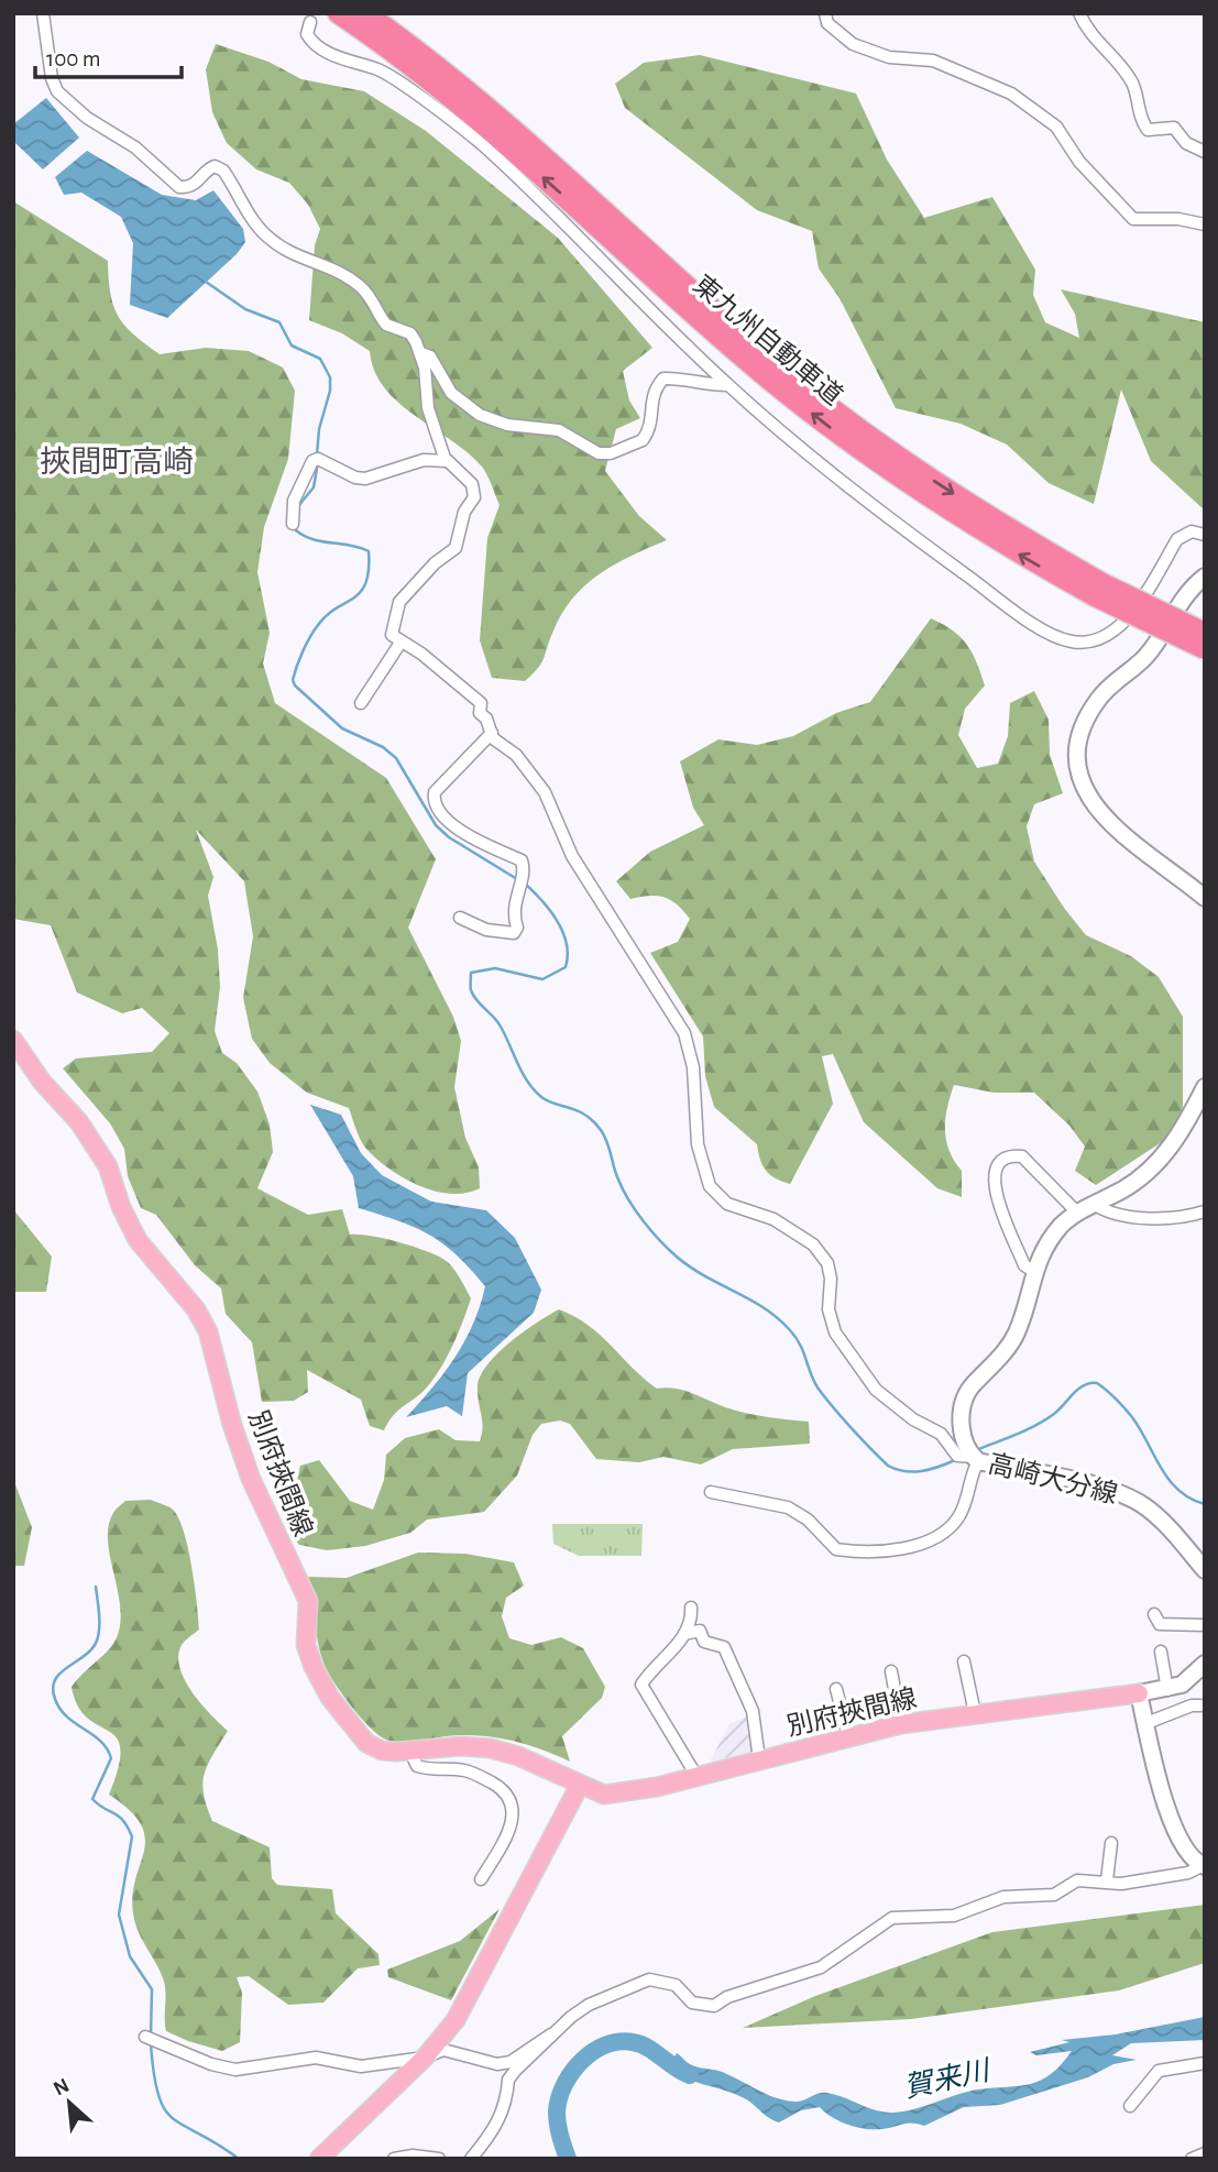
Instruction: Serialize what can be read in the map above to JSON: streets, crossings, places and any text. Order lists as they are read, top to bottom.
{
  "streets": {
    "highway": ["東九州自動車道"],
    "main road": ["別府挾間線", "高崎大分線"]
  },
  "districts": ["挾間町高崎"],
  "water": ["賀来川"],
  "scale_bar": "100 m",
  "north": "top left"
}
